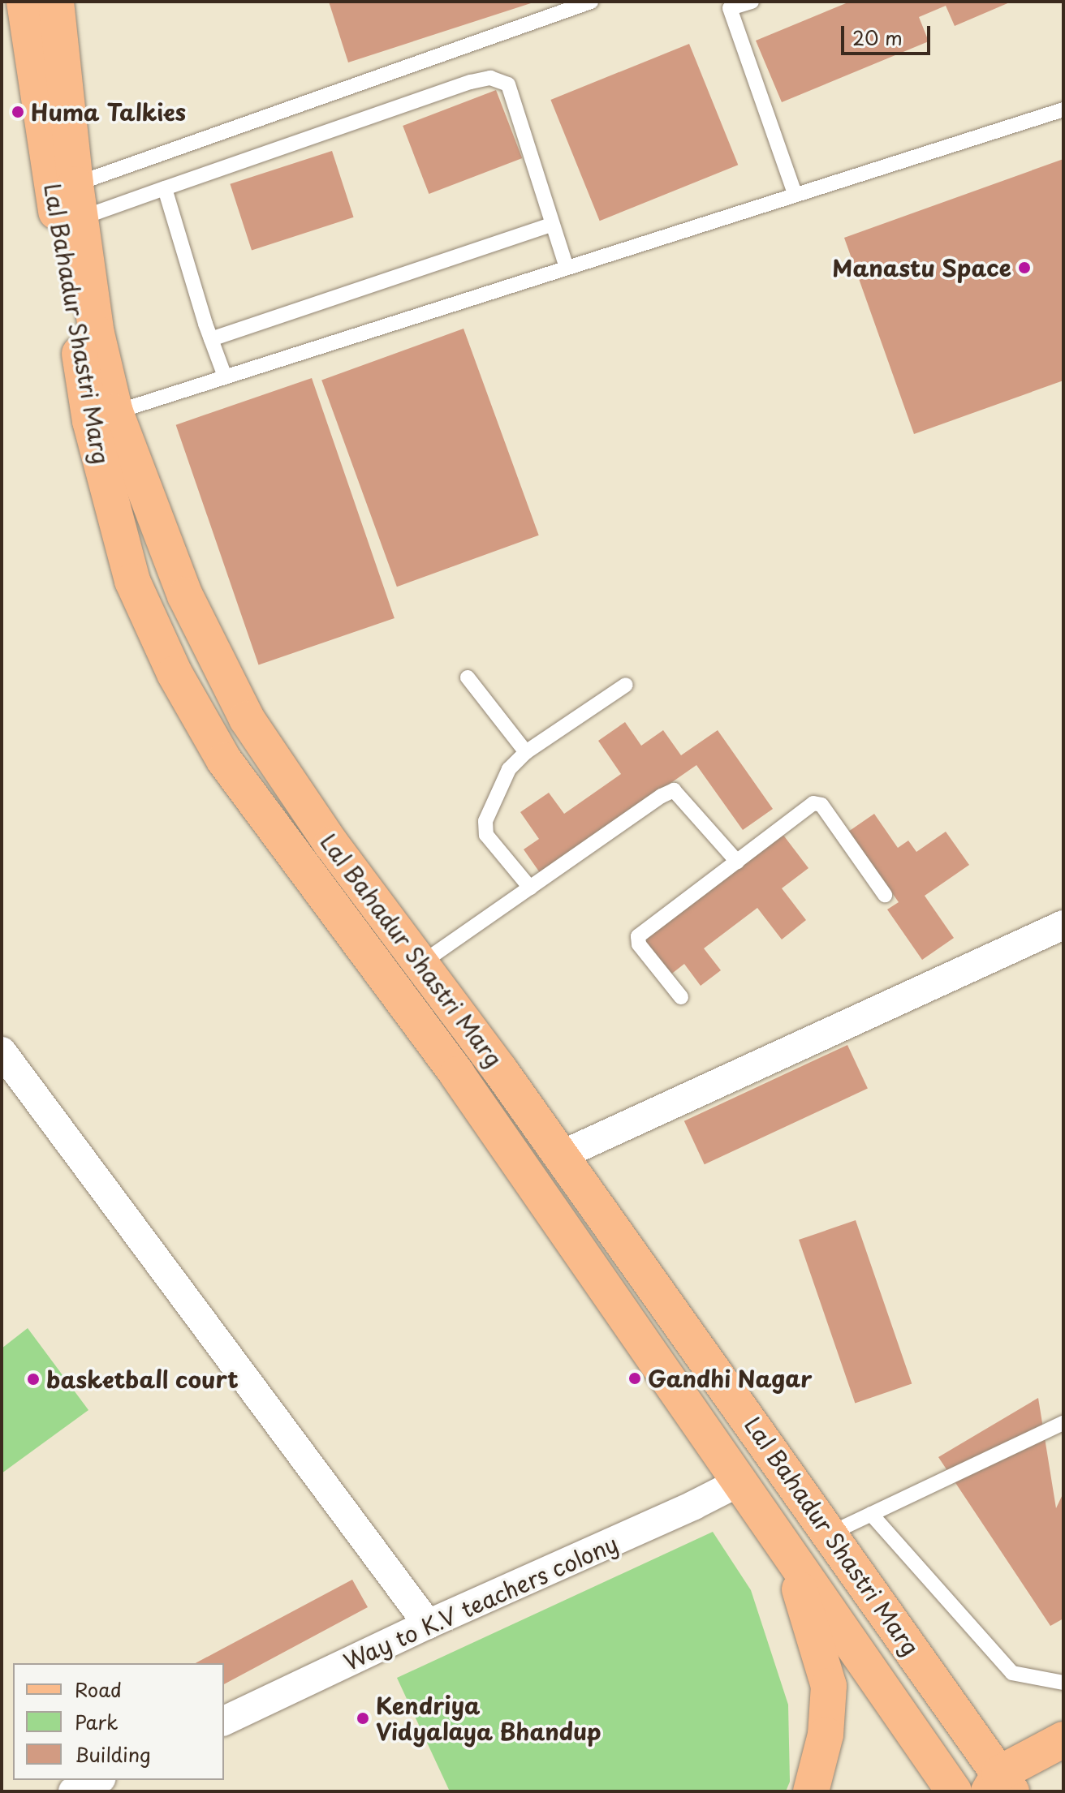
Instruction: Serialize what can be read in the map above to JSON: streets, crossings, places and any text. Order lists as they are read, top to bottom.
{
  "streets": {
    "main road": ["Lal Bahadur Shastri Marg"],
    "street": ["Way to K.V teachers colony"]
  },
  "crossings": [
    ["Lal Bahadur Shastri Marg", "Way to K.V teachers colony"]
  ],
  "places": [
    "Huma Talkies",
    "Manastu Space",
    "Gandhi Nagar",
    "basketball court",
    "Kendriya Vidyalaya Bhandup"
  ],
  "legend": ["Road", "Park", "Building"],
  "scale_bar": "20 m"
}
